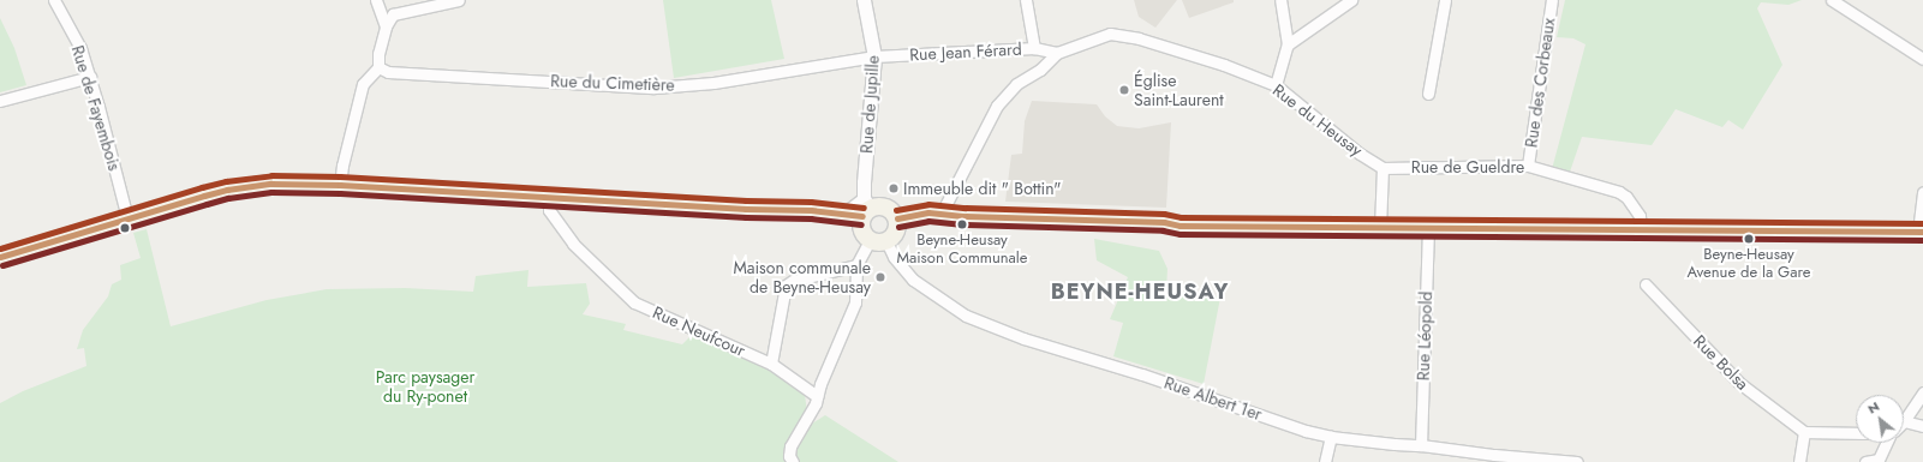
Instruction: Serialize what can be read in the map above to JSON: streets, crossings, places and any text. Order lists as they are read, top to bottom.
{
  "streets": {
    "street": [
      "Rue Jean Férard",
      "Rue du Cimetière",
      "Rue des Corbeaux",
      "Rue de Jupille",
      "Rue de Fayembois",
      "Rue du Heusay",
      "Rue de Gueldre",
      "Rue Neufcour",
      "Rue Léopold",
      "Rue Bolsa",
      "Rue Albert 1er"
    ]
  },
  "crossings": [
    ["Rue Jean Férard", "Rue du Cimetière"],
    ["Rue Jean Férard", "Rue de Jupille"],
    ["Rue Jean Férard", "Rue du Heusay"],
    ["Rue du Cimetière", "Rue de Jupille"],
    ["Rue des Corbeaux", "Rue de Gueldre"],
    ["Rue de Jupille", "Rue Albert 1er"],
    ["Rue du Heusay", "Rue de Gueldre"],
    ["Rue Léopold", "Rue Albert 1er"]
  ],
  "districts": ["BEYNE-HEUSAY"],
  "parks": ["Parc paysager du Ry-ponet"],
  "places": [
    "Église Saint-Laurent",
    "Immeuble dit \" Bottin\"",
    "Beyne-Heusay Maison Communale",
    "Beyne-Heusay Avenue de la Gare",
    "Maison communale de Beyne-Heusay"
  ],
  "north": "top left"
}
